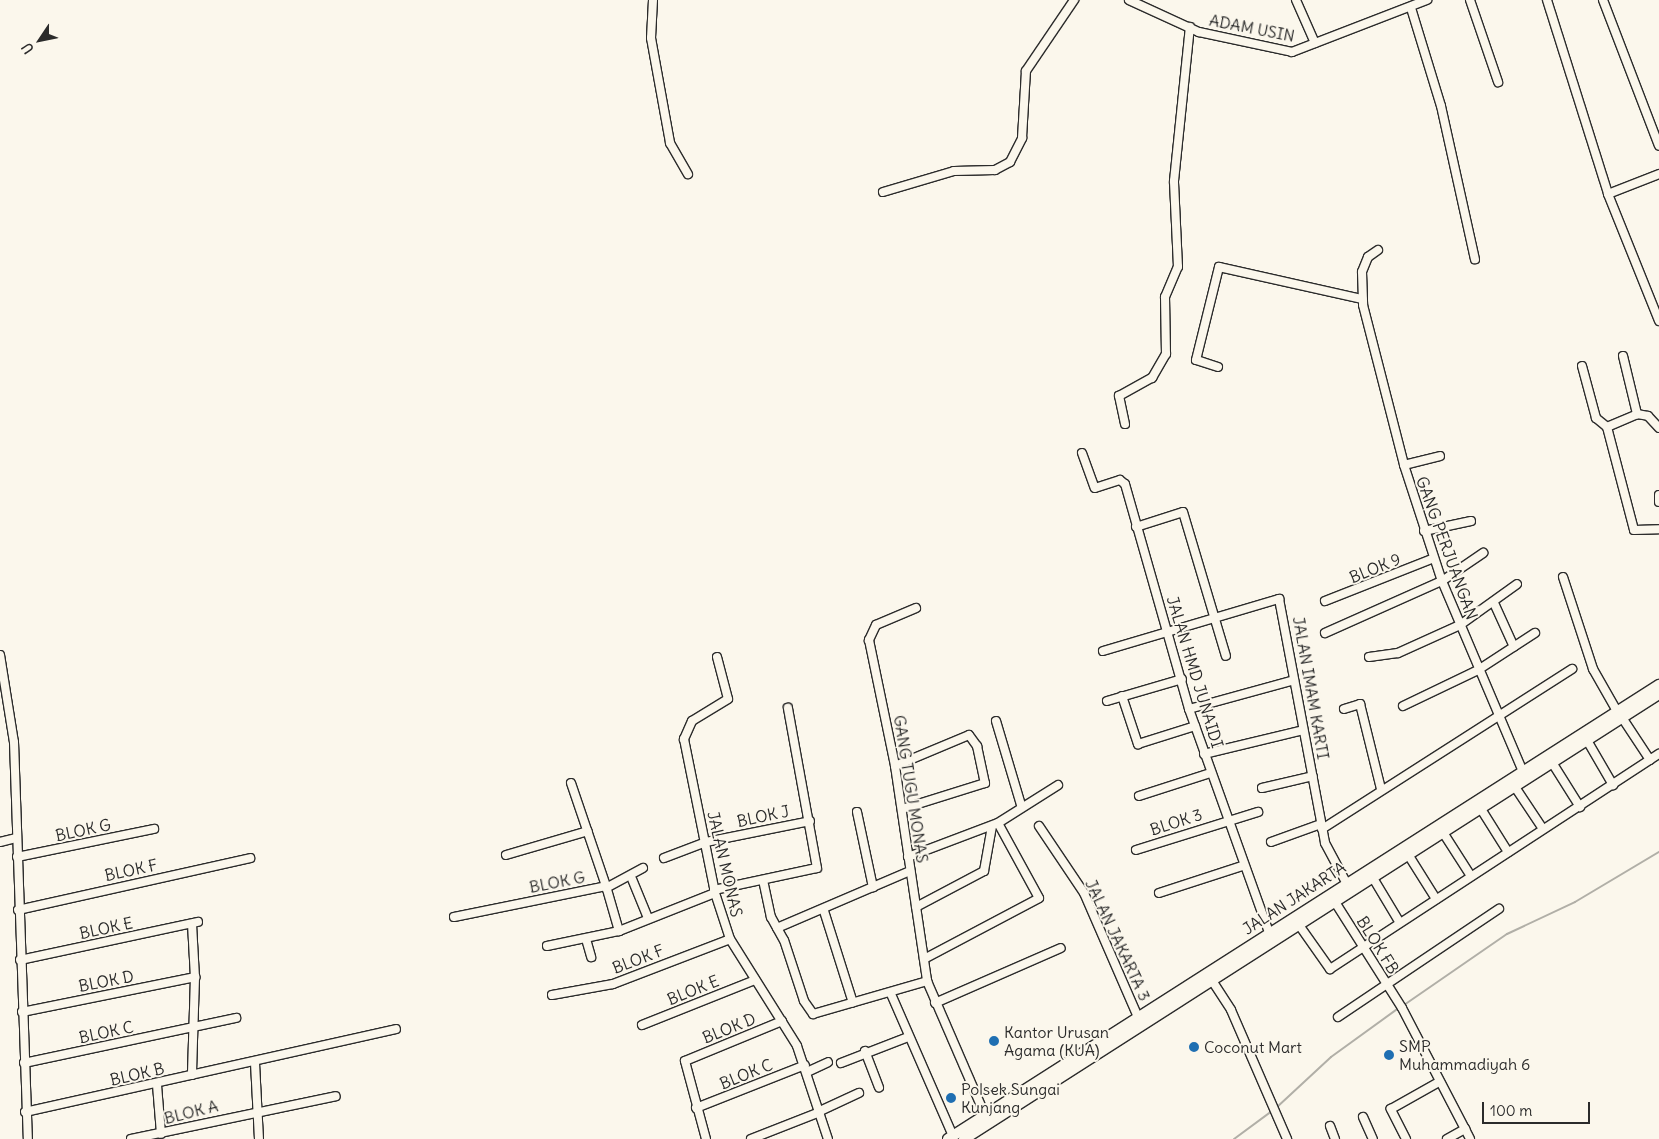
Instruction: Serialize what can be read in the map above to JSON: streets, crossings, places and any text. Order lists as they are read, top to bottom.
{
  "streets": {
    "main road": ["JALAN JAKARTA"],
    "street": [
      "ADAM USIN",
      "GANG PERJUANGAN",
      "BLOK 9",
      "JALAN HMD JUNAIDI",
      "JALAN IMAM KARTI",
      "GANG TUGU MONAS",
      "BLOK J",
      "BLOK 3",
      "BLOK G",
      "JALAN MONAS",
      "BLOK F",
      "BLOK E",
      "JALAN JAKARTA 3",
      "BLOK FB",
      "BLOK D",
      "BLOK C",
      "BLOK B",
      "BLOK A"
    ]
  },
  "crossings": [
    ["GANG PERJUANGAN", "BLOK 9"],
    ["GANG PERJUANGAN", "JALAN JAKARTA"],
    ["JALAN HMD JUNAIDI", "JALAN IMAM KARTI"],
    ["JALAN HMD JUNAIDI", "BLOK 3"],
    ["JALAN HMD JUNAIDI", "JALAN JAKARTA"],
    ["JALAN IMAM KARTI", "JALAN JAKARTA"],
    ["GANG TUGU MONAS", "JALAN JAKARTA"],
    ["BLOK J", "JALAN MONAS"],
    ["JALAN MONAS", "BLOK F"],
    ["JALAN MONAS", "BLOK E"],
    ["JALAN MONAS", "BLOK D"],
    ["JALAN MONAS", "BLOK C"],
    ["JALAN JAKARTA", "JALAN JAKARTA 3"],
    ["JALAN JAKARTA", "BLOK FB"],
    ["BLOK E", "BLOK D"],
    ["BLOK D", "BLOK C"]
  ],
  "places": [
    "Kantor Urusan Agama (KUA)",
    "Coconut Mart",
    "SMP Muhammadiyah 6",
    "Polsek Sungai Kunjang"
  ],
  "scale_bar": "100 m",
  "north": "bottom left"
}
